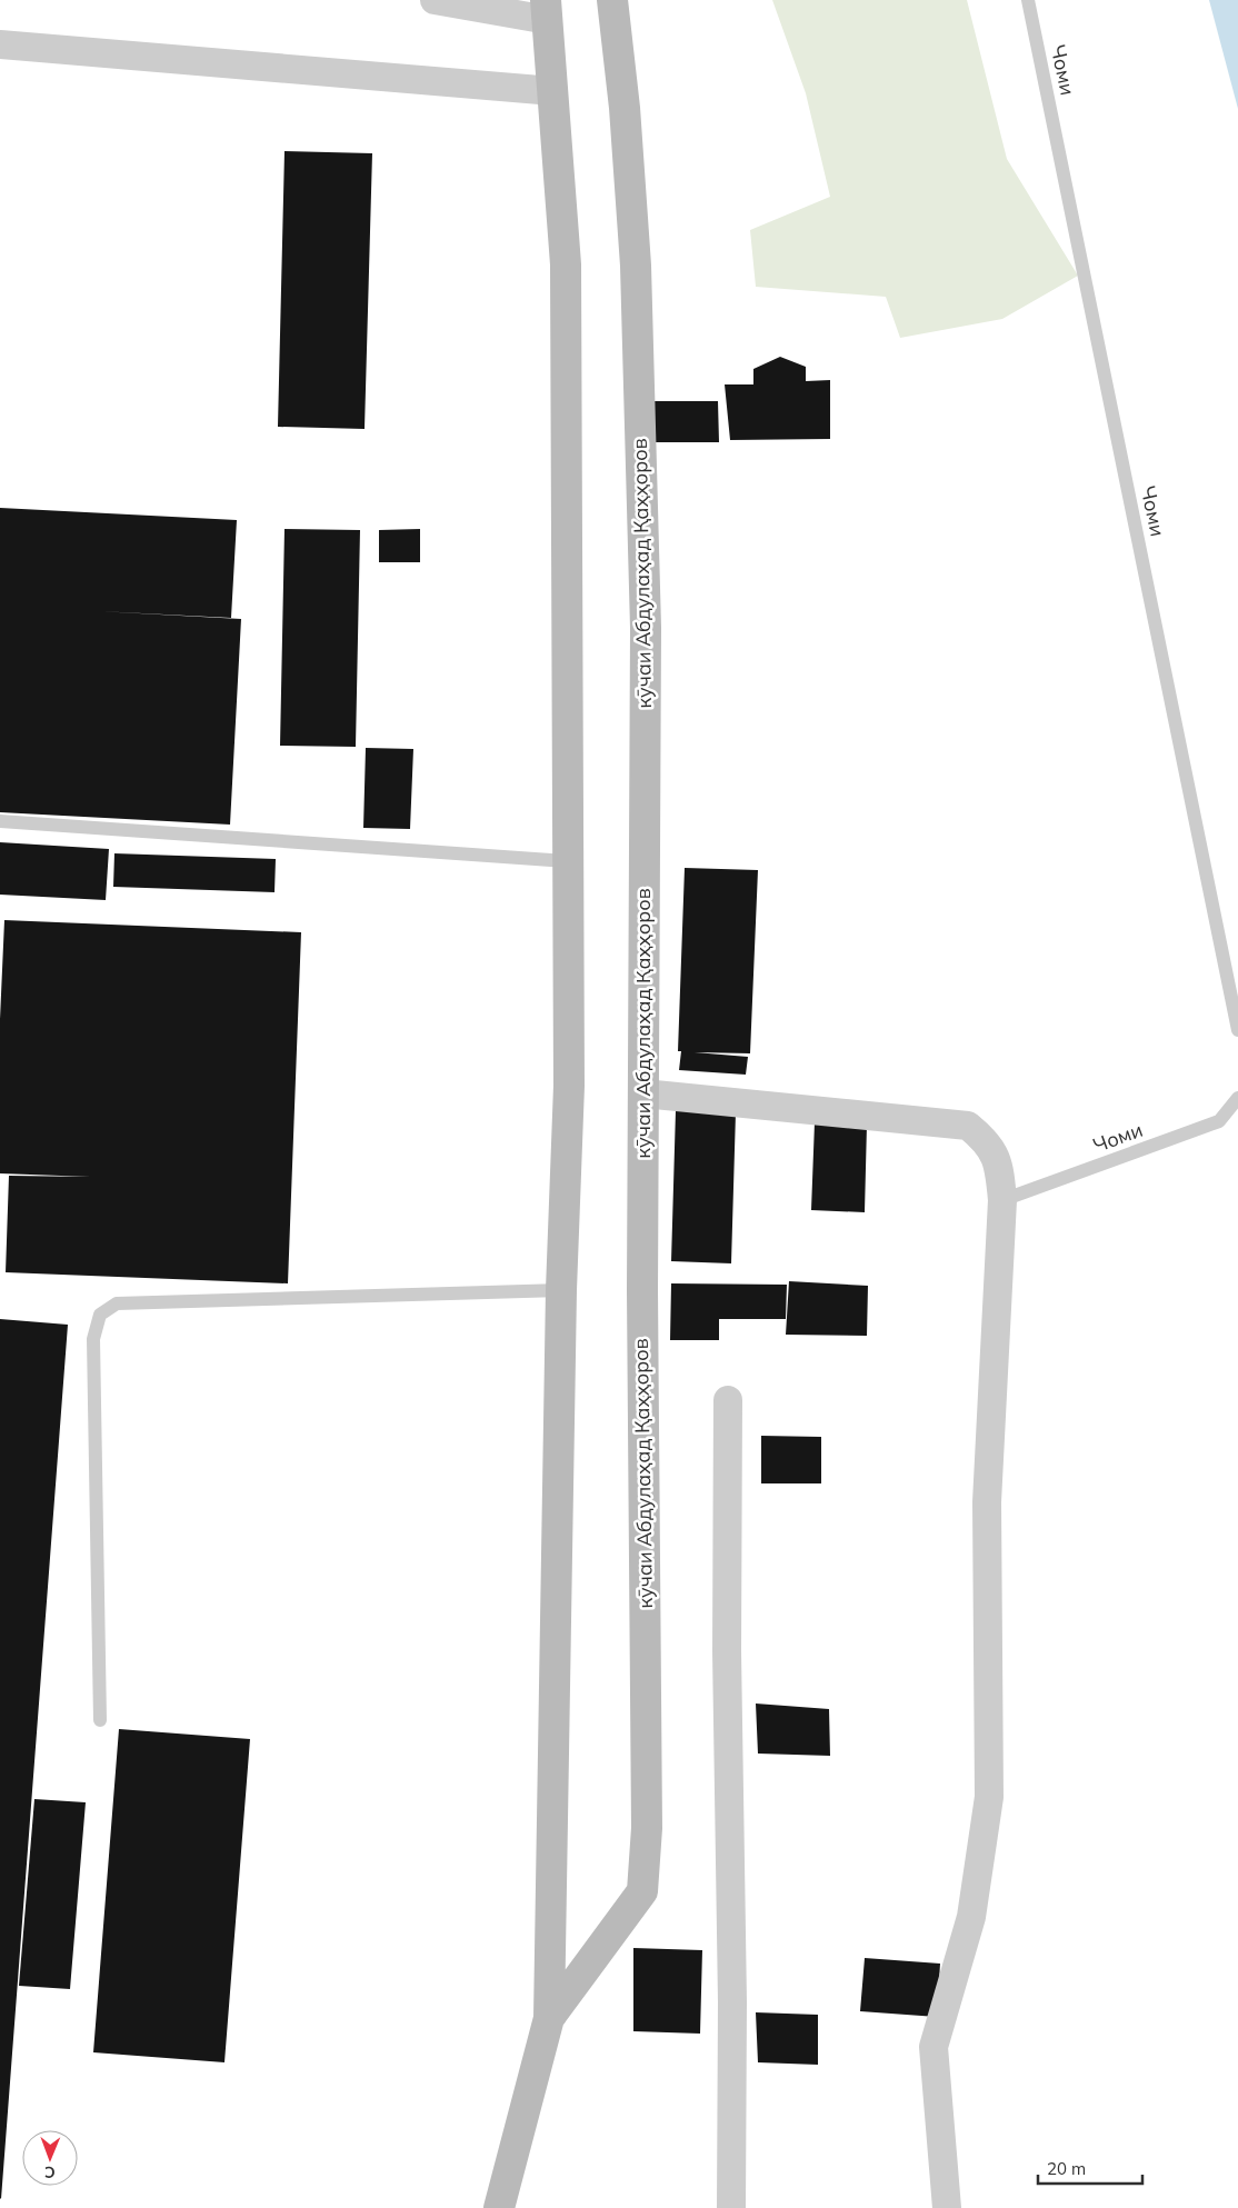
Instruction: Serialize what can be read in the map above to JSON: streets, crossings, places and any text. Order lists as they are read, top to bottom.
{
  "streets": {
    "main road": ["кӯчаи Абдулаҳад Қаҳҳоров"],
    "lane": ["Чоми"]
  },
  "scale_bar": "20 m",
  "north": "bottom"
}
